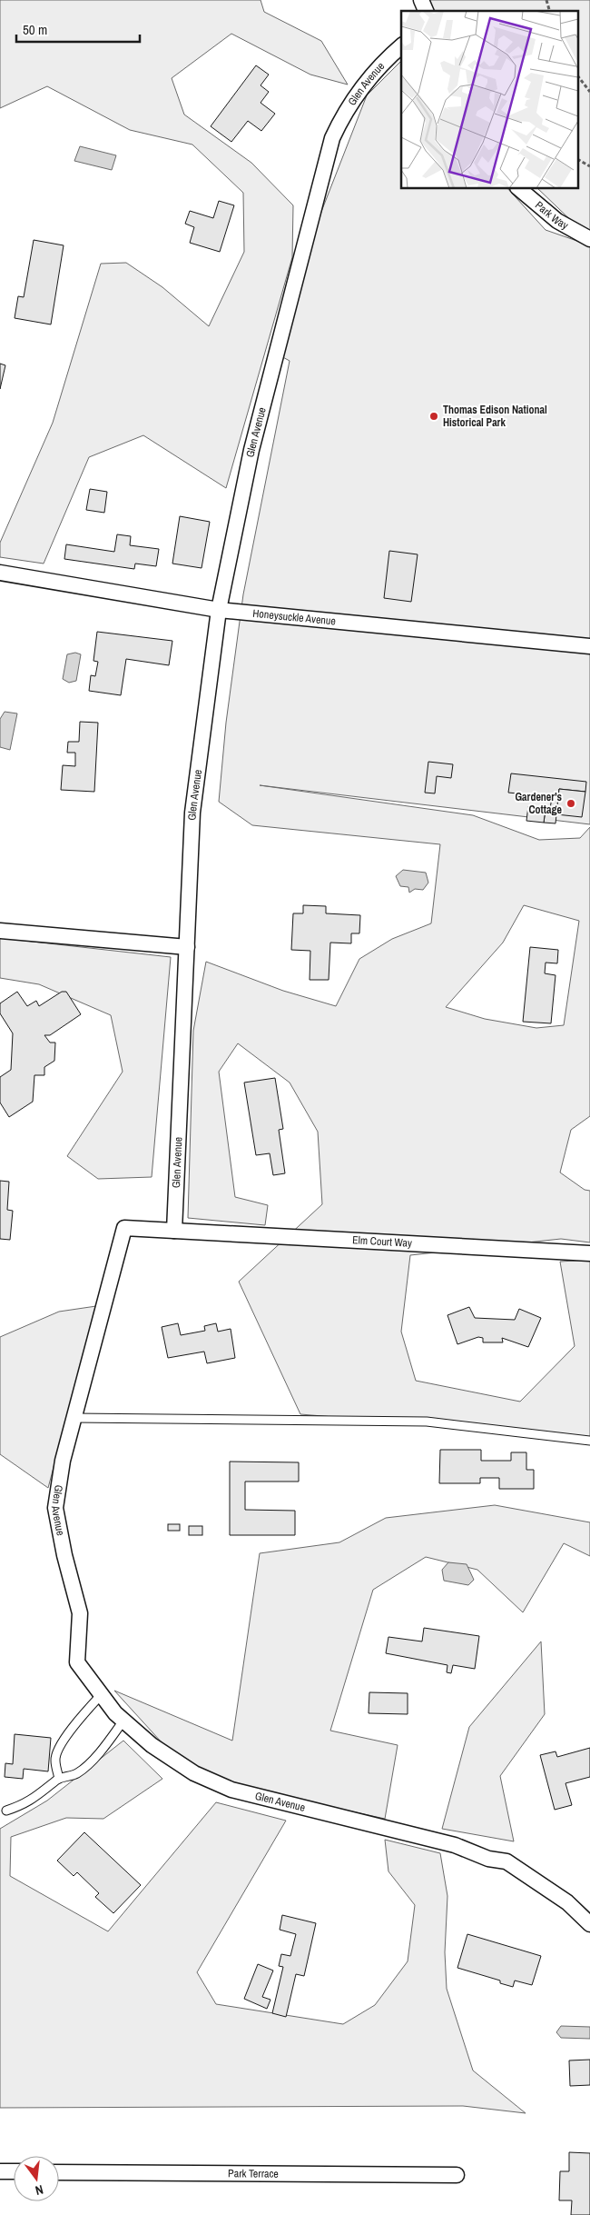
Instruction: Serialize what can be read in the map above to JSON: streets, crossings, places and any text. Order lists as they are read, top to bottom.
{
  "streets": {
    "street": [
      "Glen Avenue",
      "Park Way",
      "Honeysuckle Avenue",
      "Elm Court Way",
      "Park Terrace"
    ]
  },
  "crossings": [
    ["Glen Avenue", "Honeysuckle Avenue"],
    ["Glen Avenue", "Elm Court Way"]
  ],
  "places": ["Thomas Edison National Historical Park", "Gardener's Cottage"],
  "scale_bar": "50 m",
  "north": "bottom"
}
